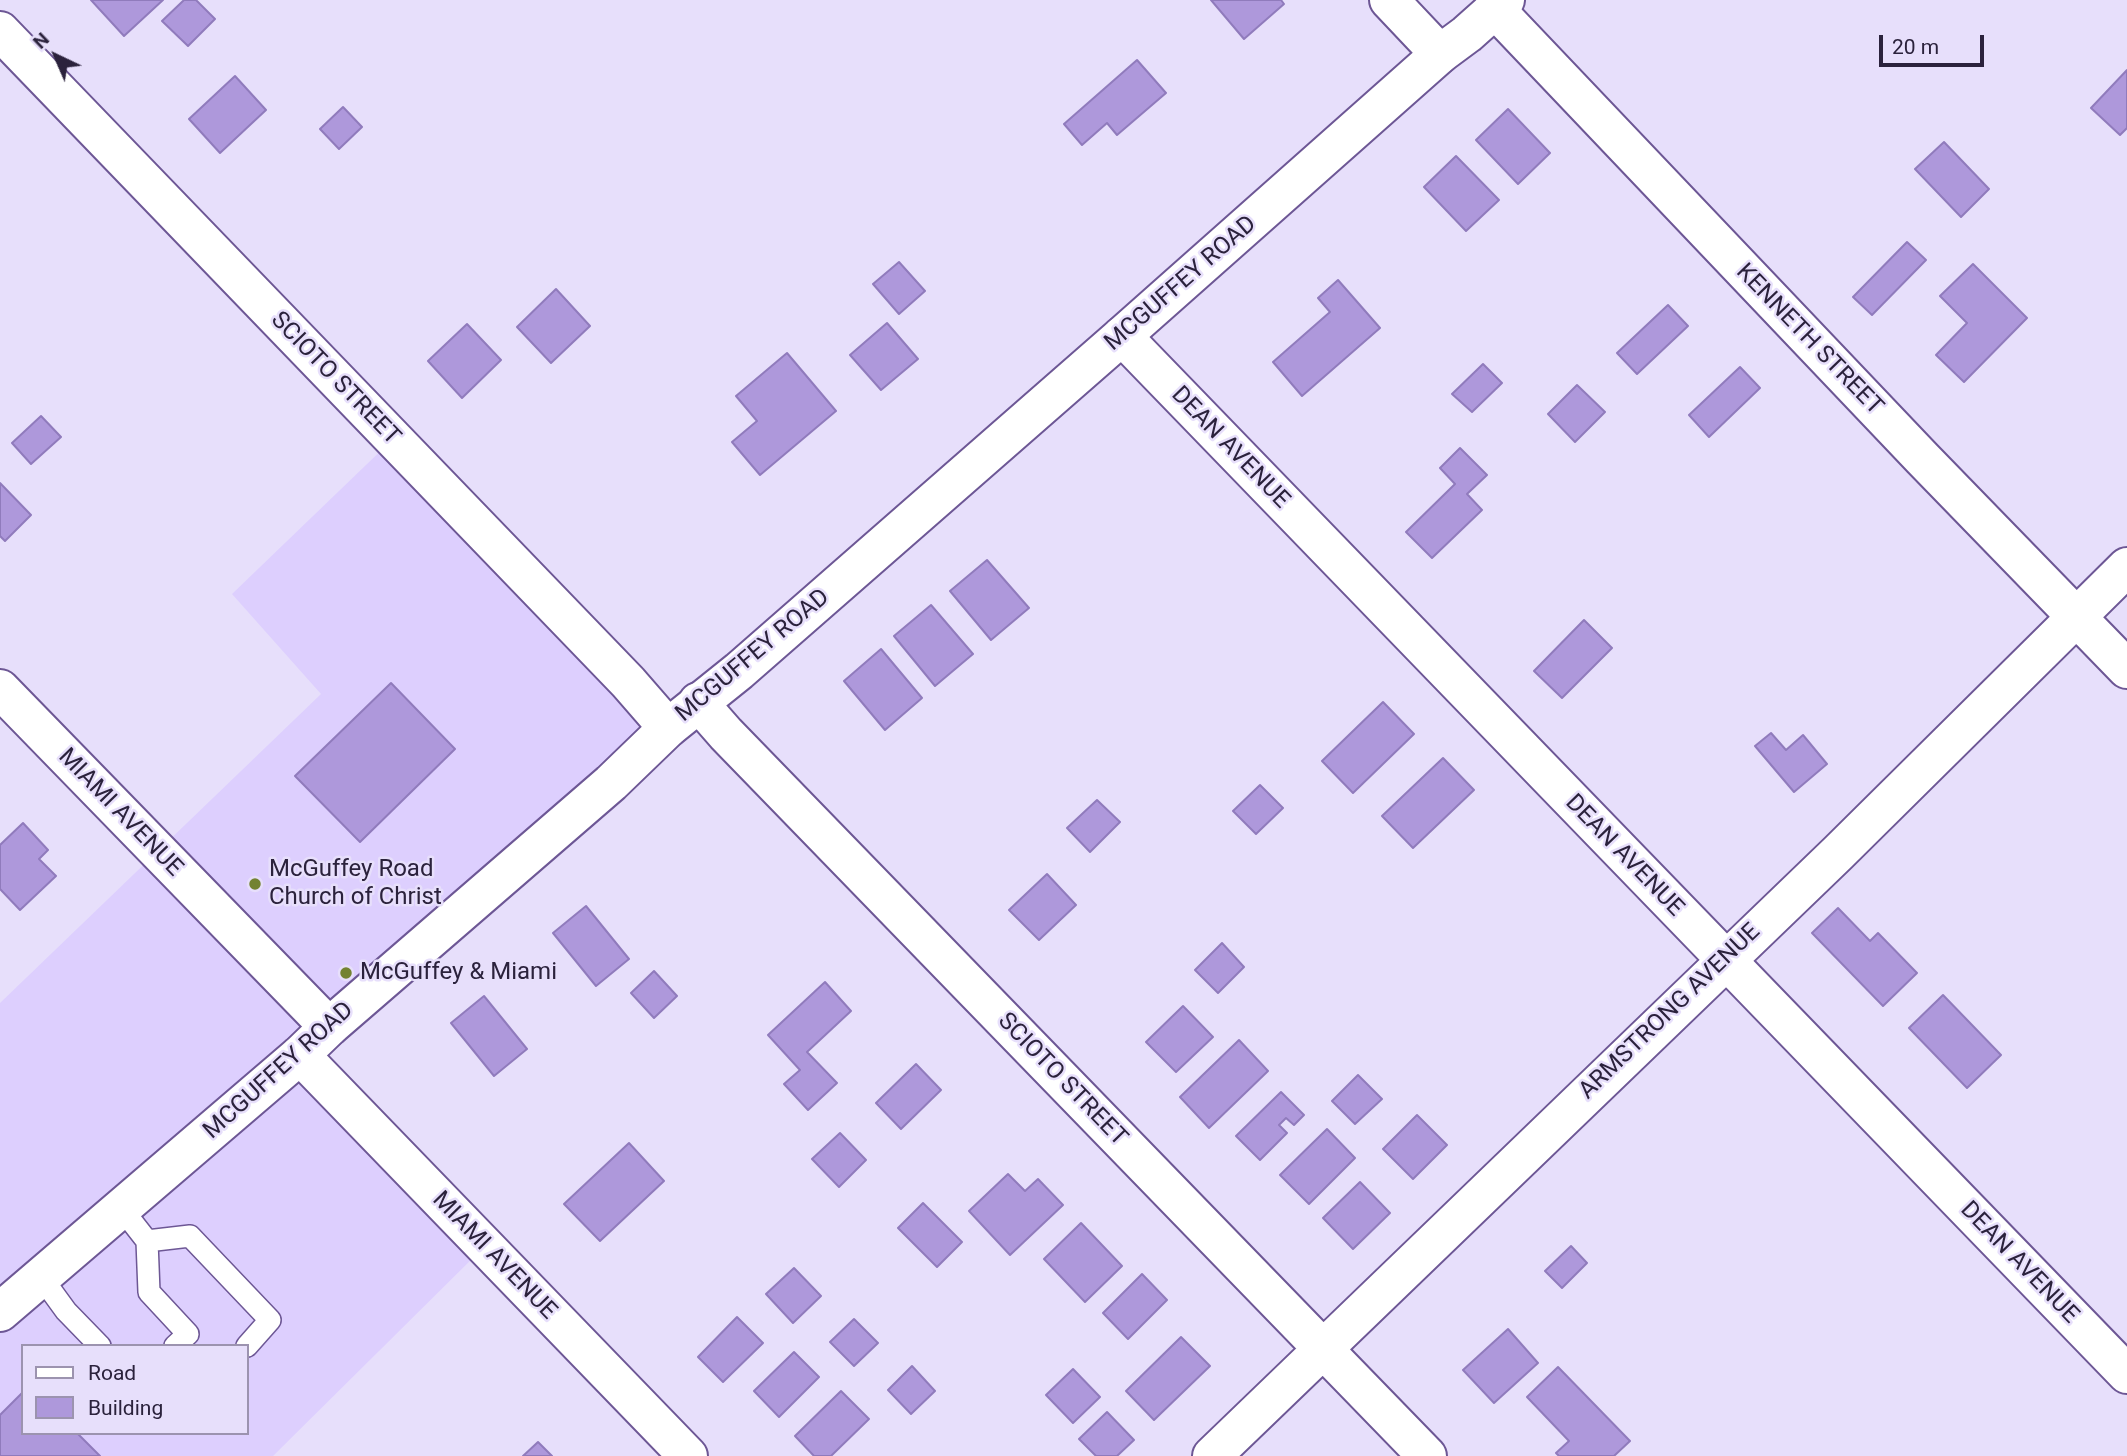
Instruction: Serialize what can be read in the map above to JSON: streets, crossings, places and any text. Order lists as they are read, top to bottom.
{
  "streets": {
    "street": [
      "MCGUFFEY ROAD",
      "KENNETH STREET",
      "SCIOTO STREET",
      "DEAN AVENUE",
      "MIAMI AVENUE",
      "ARMSTRONG AVENUE"
    ]
  },
  "crossings": [
    ["MCGUFFEY ROAD", "KENNETH STREET"],
    ["MCGUFFEY ROAD", "SCIOTO STREET"],
    ["MCGUFFEY ROAD", "DEAN AVENUE"],
    ["MCGUFFEY ROAD", "MIAMI AVENUE"],
    ["KENNETH STREET", "ARMSTRONG AVENUE"],
    ["SCIOTO STREET", "ARMSTRONG AVENUE"],
    ["DEAN AVENUE", "ARMSTRONG AVENUE"]
  ],
  "places": ["McGuffey Road Church of Christ", "McGuffey & Miami"],
  "legend": ["Road", "Building"],
  "scale_bar": "20 m",
  "north": "top left"
}
